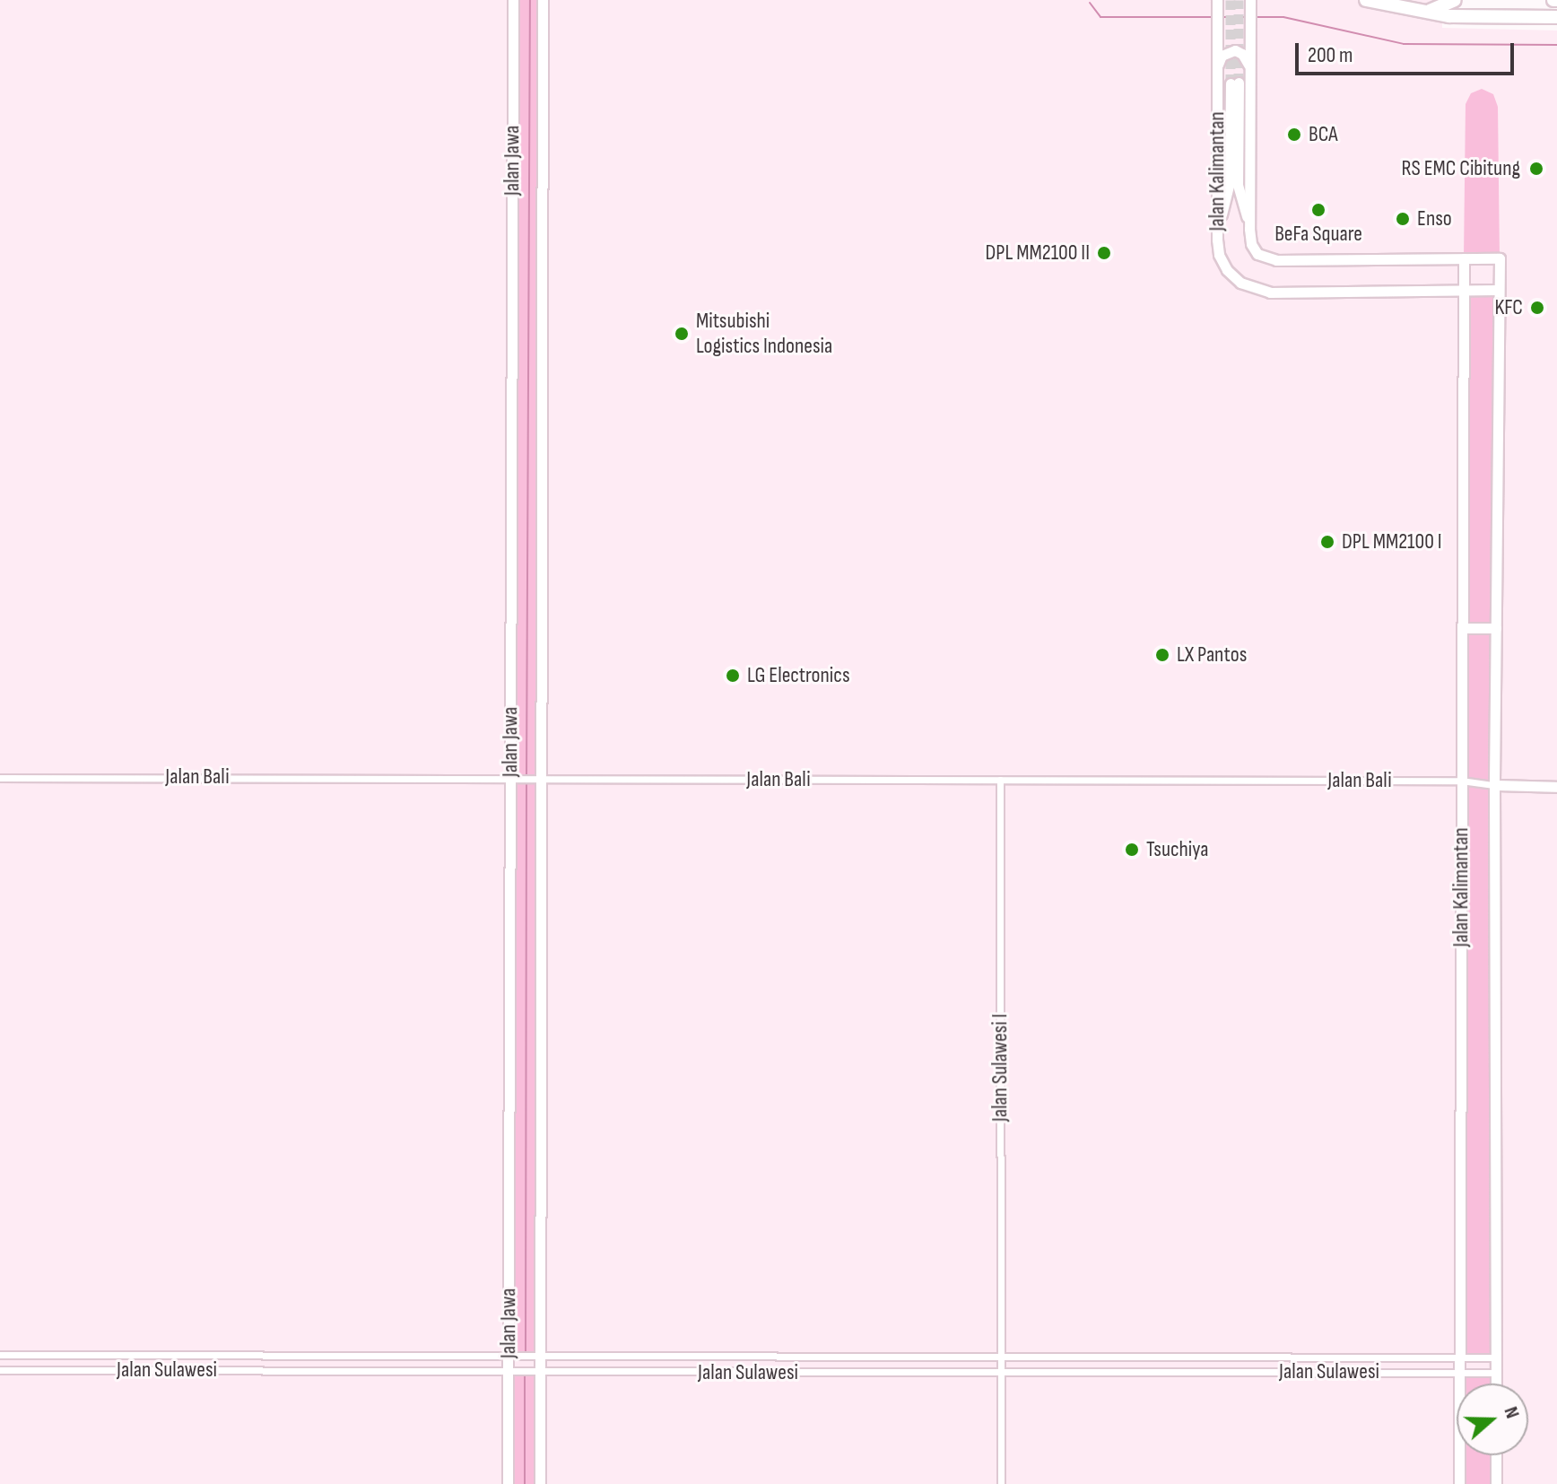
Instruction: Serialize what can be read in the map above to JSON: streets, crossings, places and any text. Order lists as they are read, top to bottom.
{
  "streets": {
    "street": [
      "Jalan Jawa",
      "Jalan Kalimantan",
      "Jalan Bali",
      "Jalan Sulawesi I",
      "Jalan Sulawesi"
    ]
  },
  "crossings": [
    ["Jalan Jawa", "Jalan Bali"],
    ["Jalan Jawa", "Jalan Sulawesi"],
    ["Jalan Kalimantan", "Jalan Bali"],
    ["Jalan Kalimantan", "Jalan Sulawesi"],
    ["Jalan Bali", "Jalan Sulawesi I"],
    ["Jalan Sulawesi I", "Jalan Sulawesi"]
  ],
  "places": [
    "BCA",
    "RS EMC Cibitung",
    "BeFa Square",
    "Enso",
    "DPL MM2100 II",
    "KFC",
    "Mitsubishi Logistics Indonesia",
    "DPL MM2100 I",
    "LX Pantos",
    "LG Electronics",
    "Tsuchiya"
  ],
  "scale_bar": "200 m",
  "north": "right"
}
